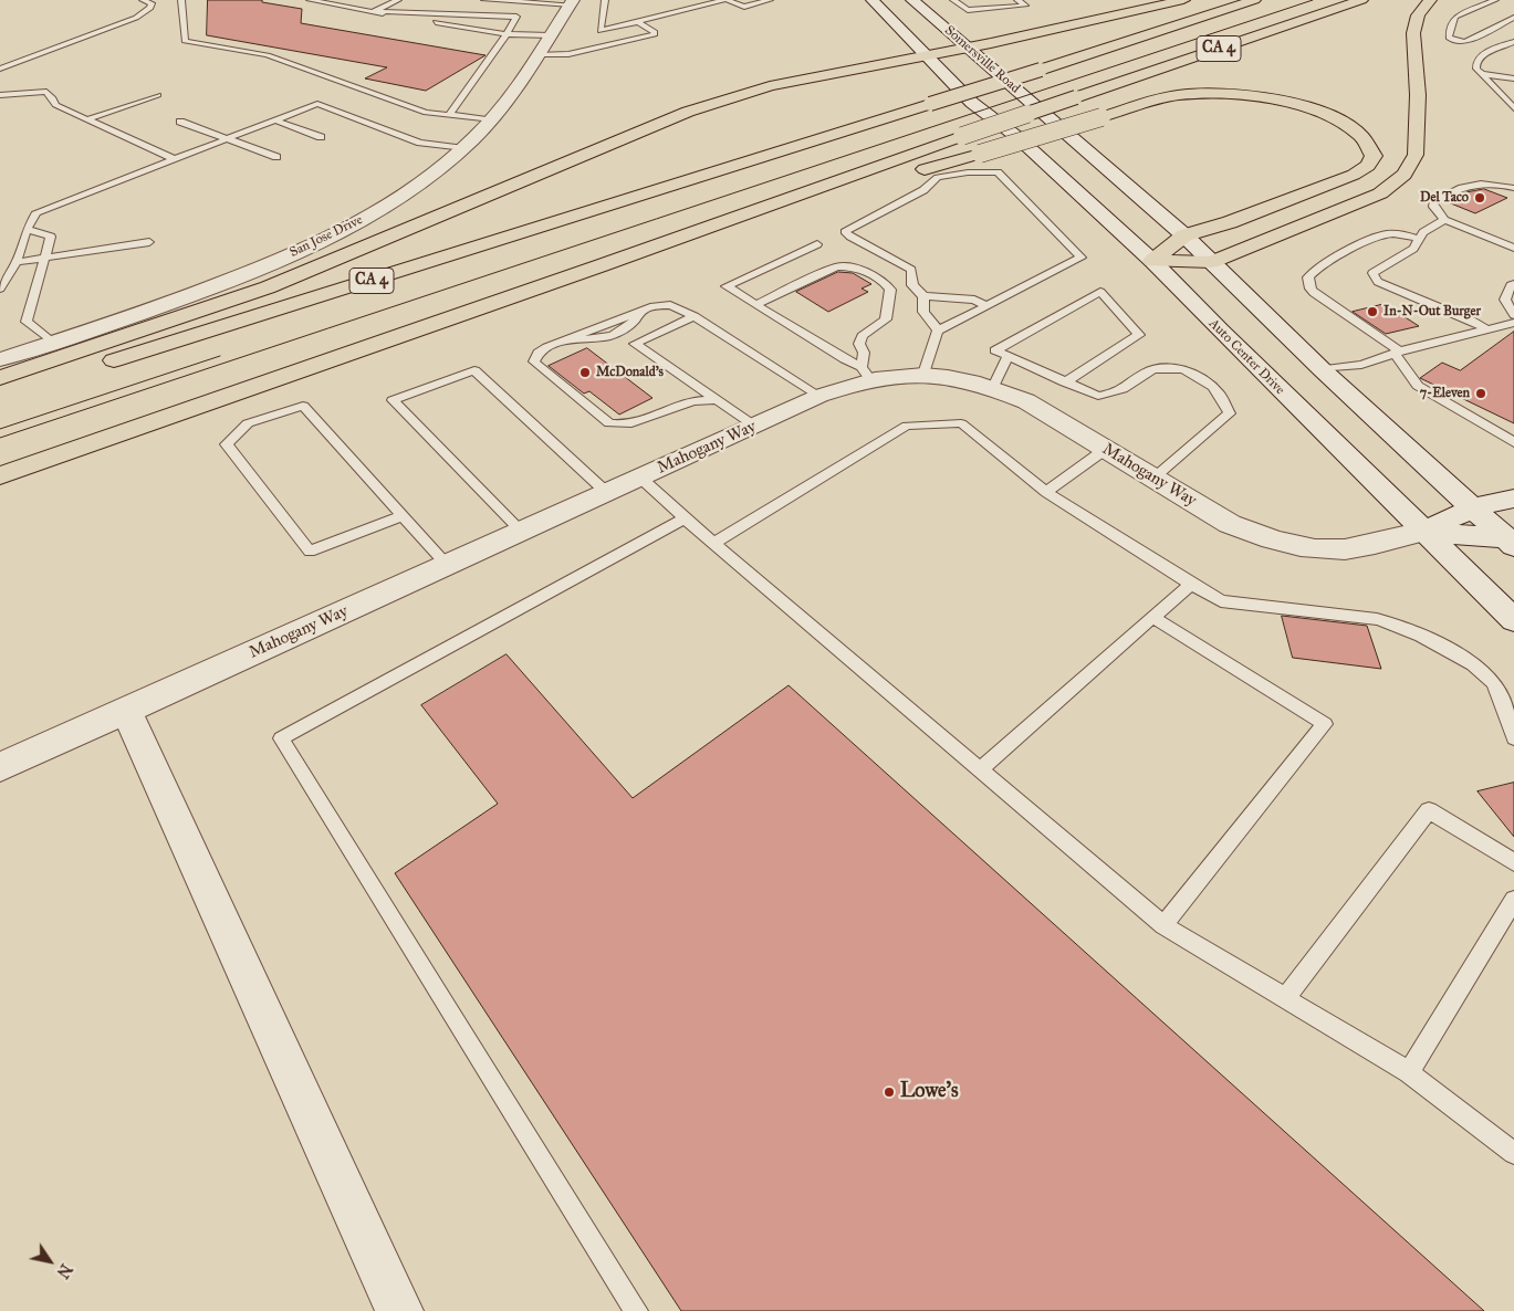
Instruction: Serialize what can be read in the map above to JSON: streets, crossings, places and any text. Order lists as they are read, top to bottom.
{
  "streets": {
    "highway": ["CA 4"],
    "street": [
      "Somersville Road",
      "San Jose Drive",
      "Auto Center Drive",
      "Mahogany Way"
    ]
  },
  "crossings": [
    ["Somersville Road", "Auto Center Drive"],
    ["Auto Center Drive", "Mahogany Way"]
  ],
  "places": [
    "Del Taco",
    "In-N-Out Burger",
    "McDonald's",
    "7-Eleven",
    "Lowe's"
  ],
  "north": "bottom right"
}
